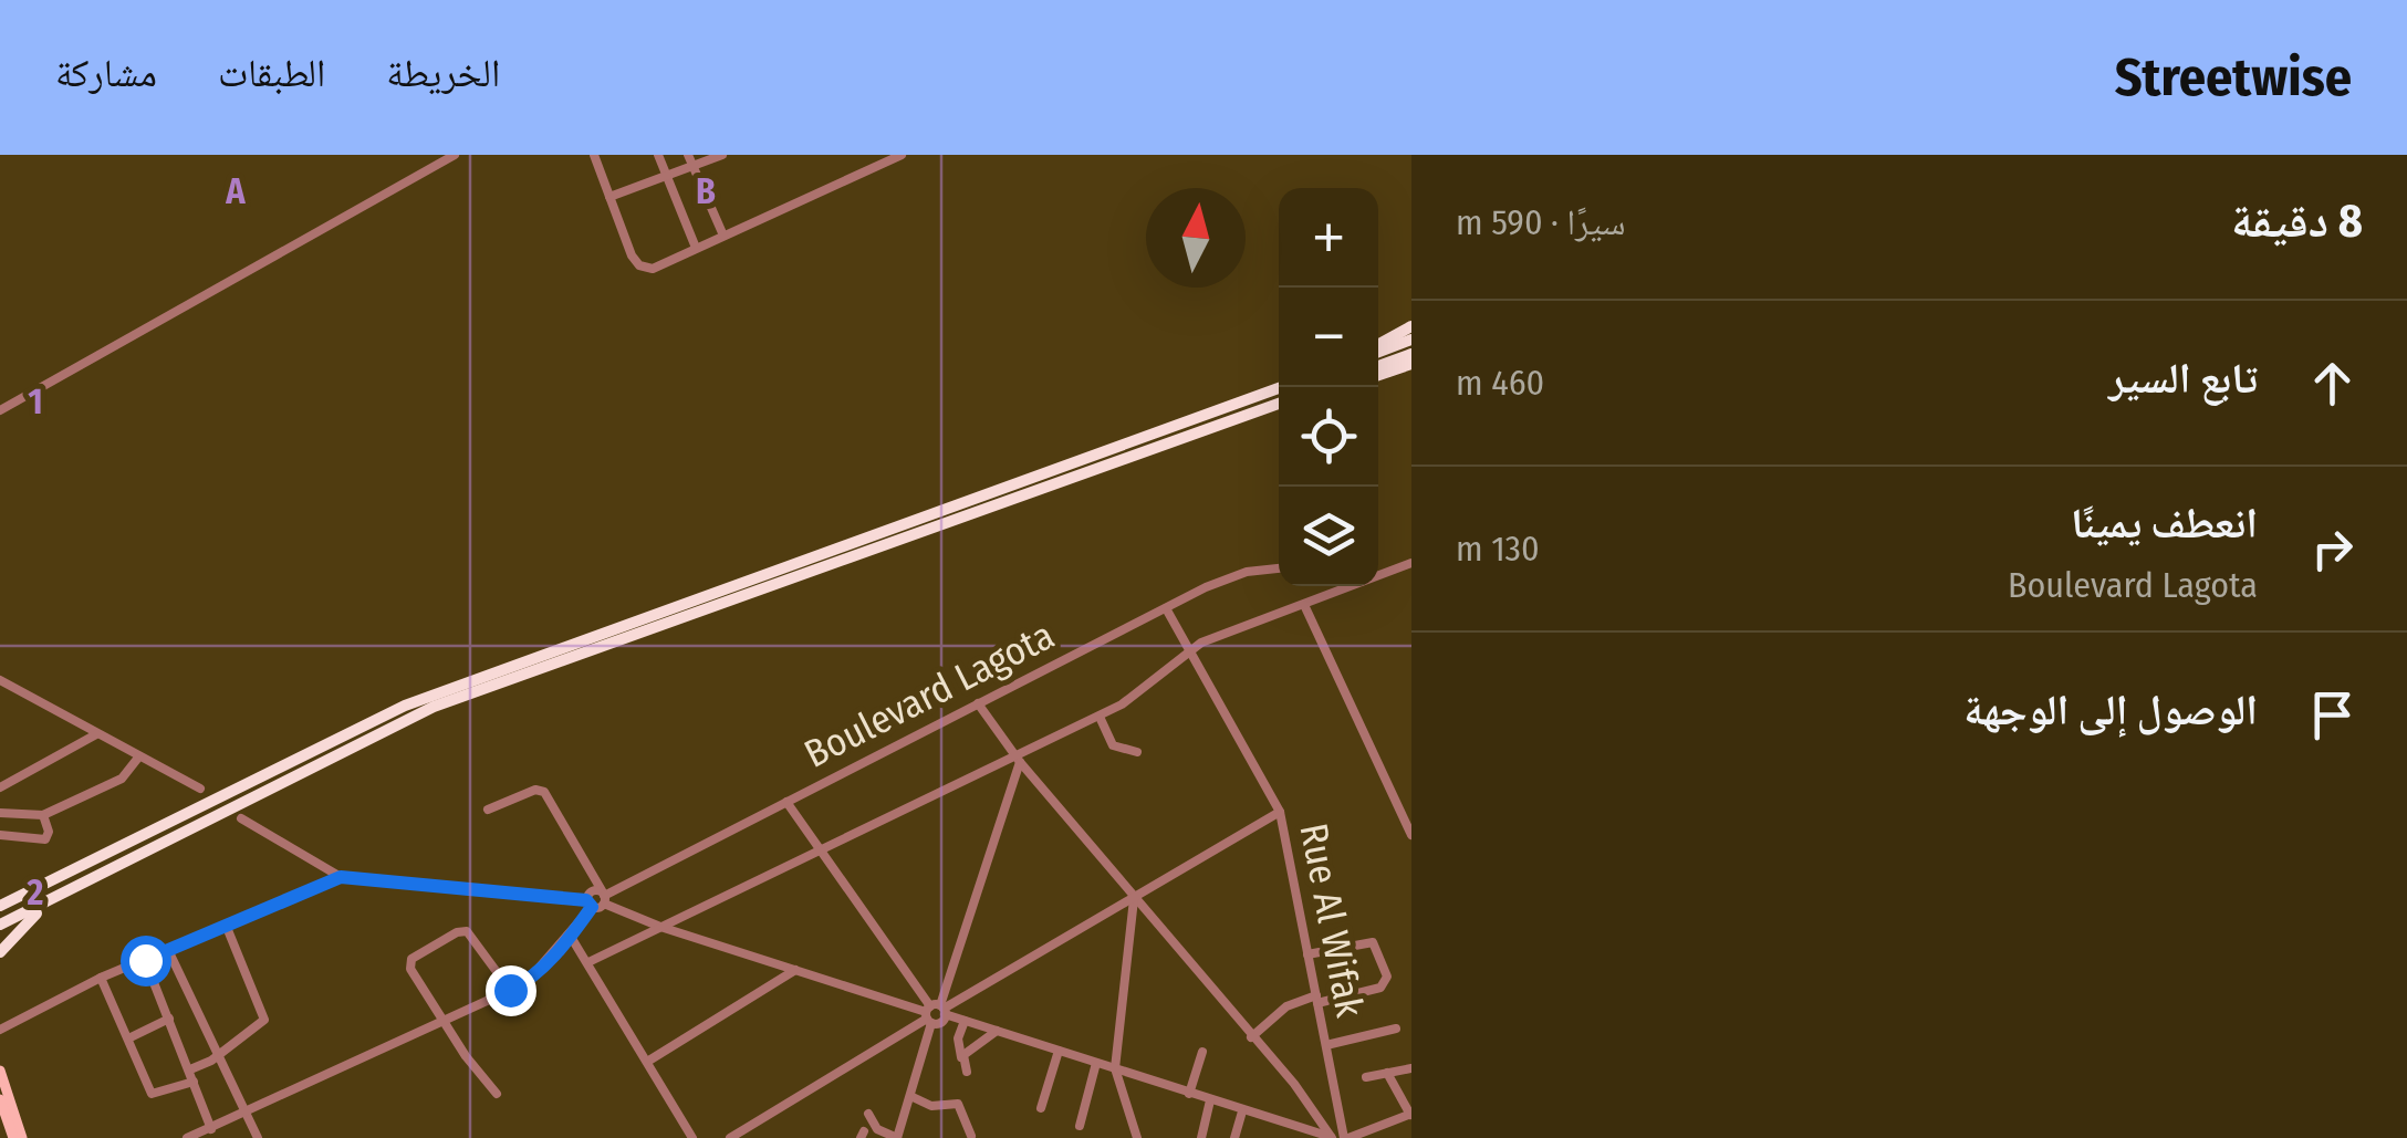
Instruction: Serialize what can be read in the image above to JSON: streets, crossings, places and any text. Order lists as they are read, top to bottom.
{
  "streets": {
    "street": ["Boulevard Lagota", "Rue Al Wifak"]
  },
  "crossings": [
    ["Boulevard Lagota", "Rue Al Wifak"]
  ],
  "north": "top",
  "page": {
    "header": "Streetwise",
    "nav": ["الخريطة", "الطبقات", "مشاركة"],
    "heading": ["8 دقيقة", "سيرًا · 590 m"],
    "map_buttons": ["+", "−"],
    "list": [
      ["تابع السير", "460 m"],
      ["انعطف يمينًا", "Boulevard Lagota", "130 m"],
      "الوصول إلى الوجهة"
    ]
  },
  "grid": {
    "columns": ["A", "B"],
    "rows": ["1", "2"]
  }
}
